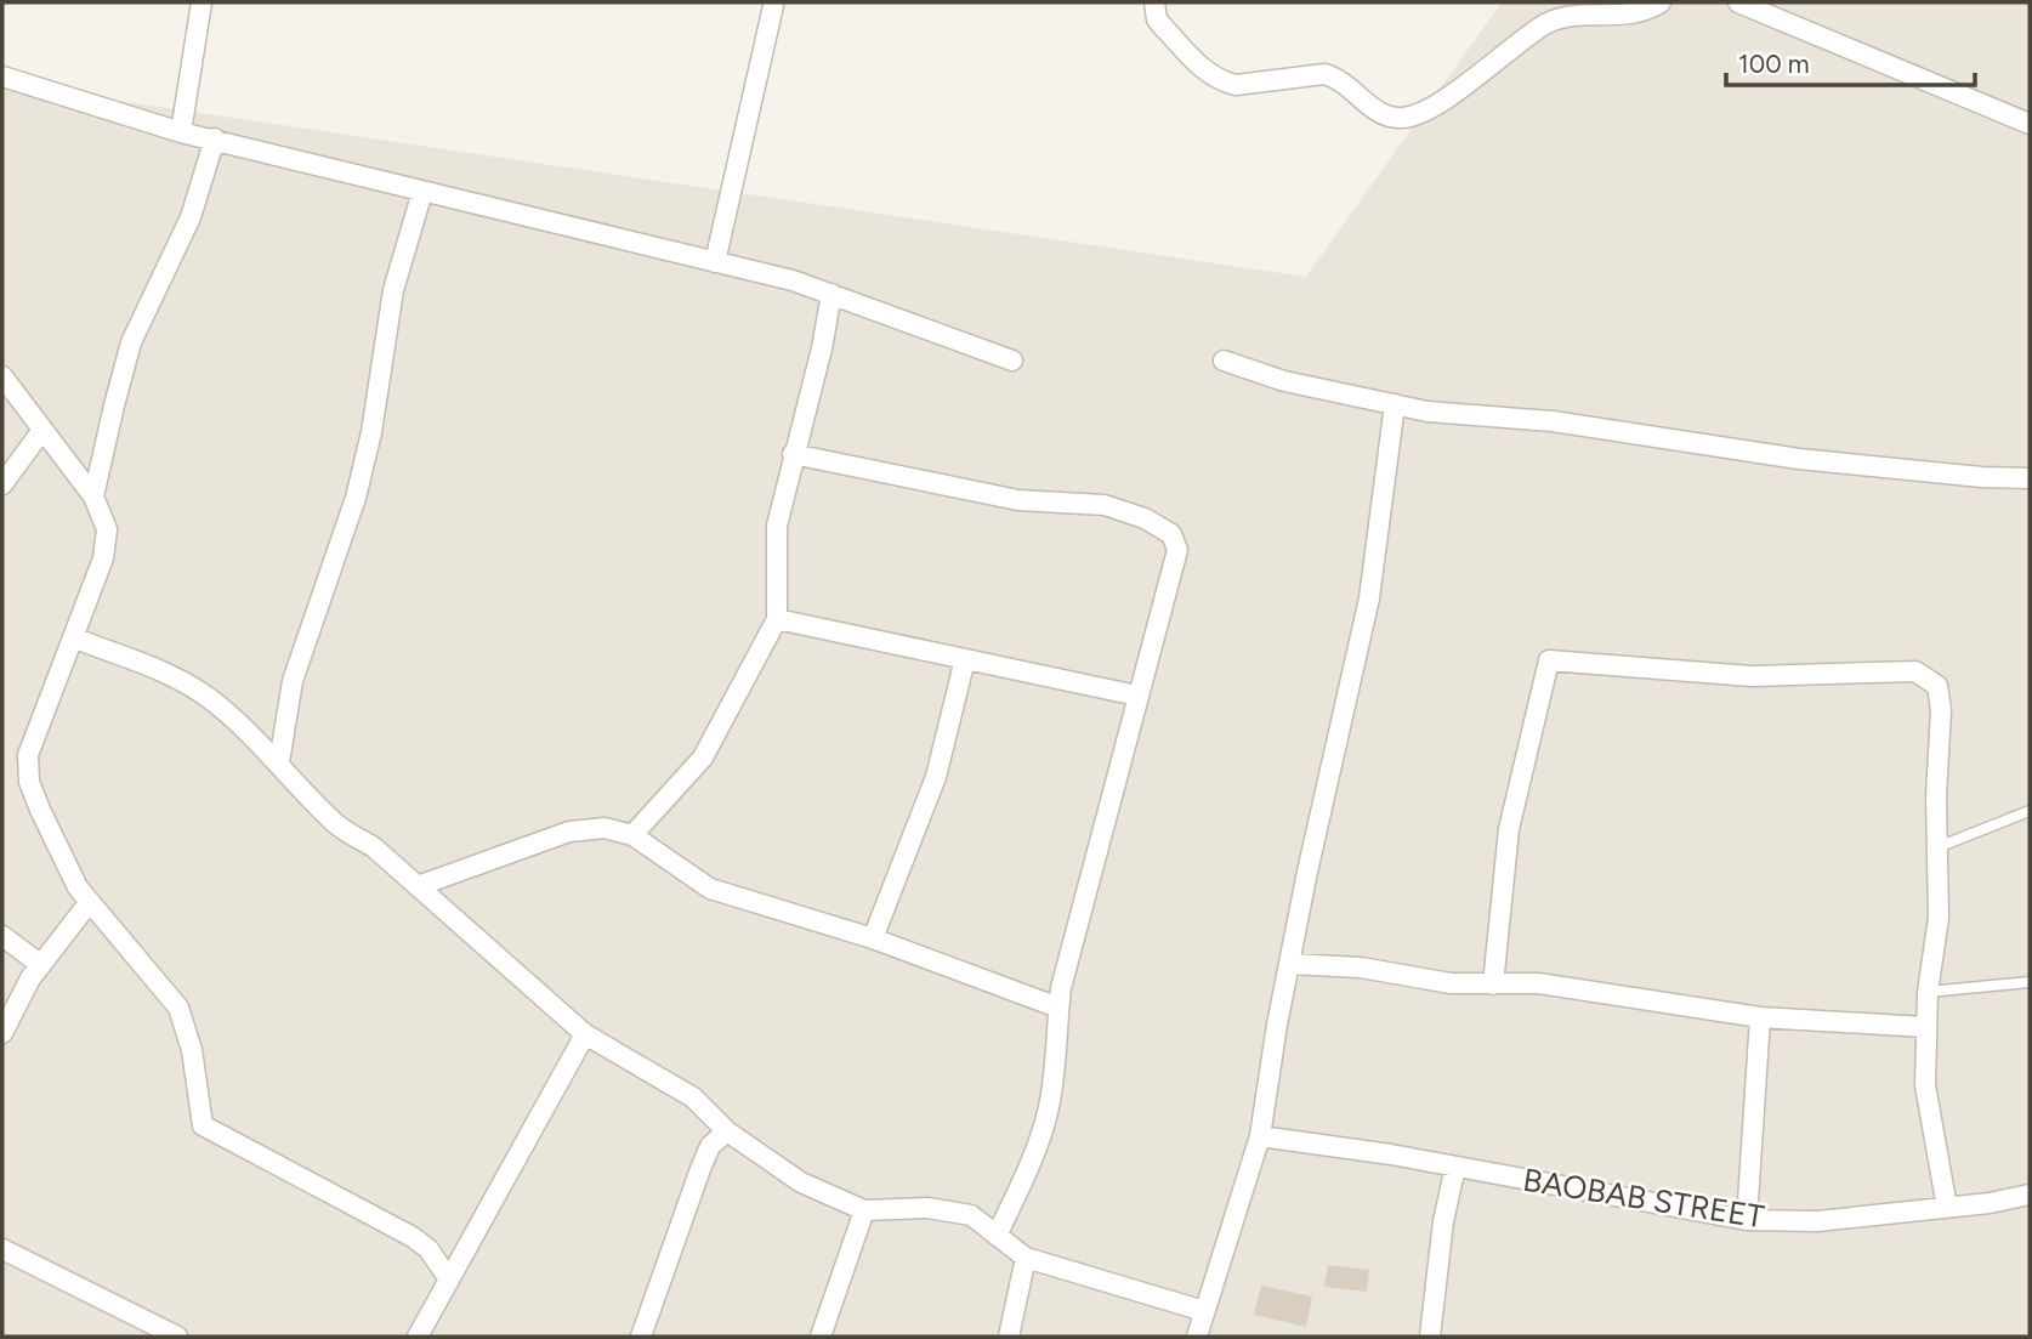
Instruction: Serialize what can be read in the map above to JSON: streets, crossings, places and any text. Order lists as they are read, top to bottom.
{
  "streets": {
    "street": ["BAOBAB STREET"]
  },
  "scale_bar": "100 m"
}
